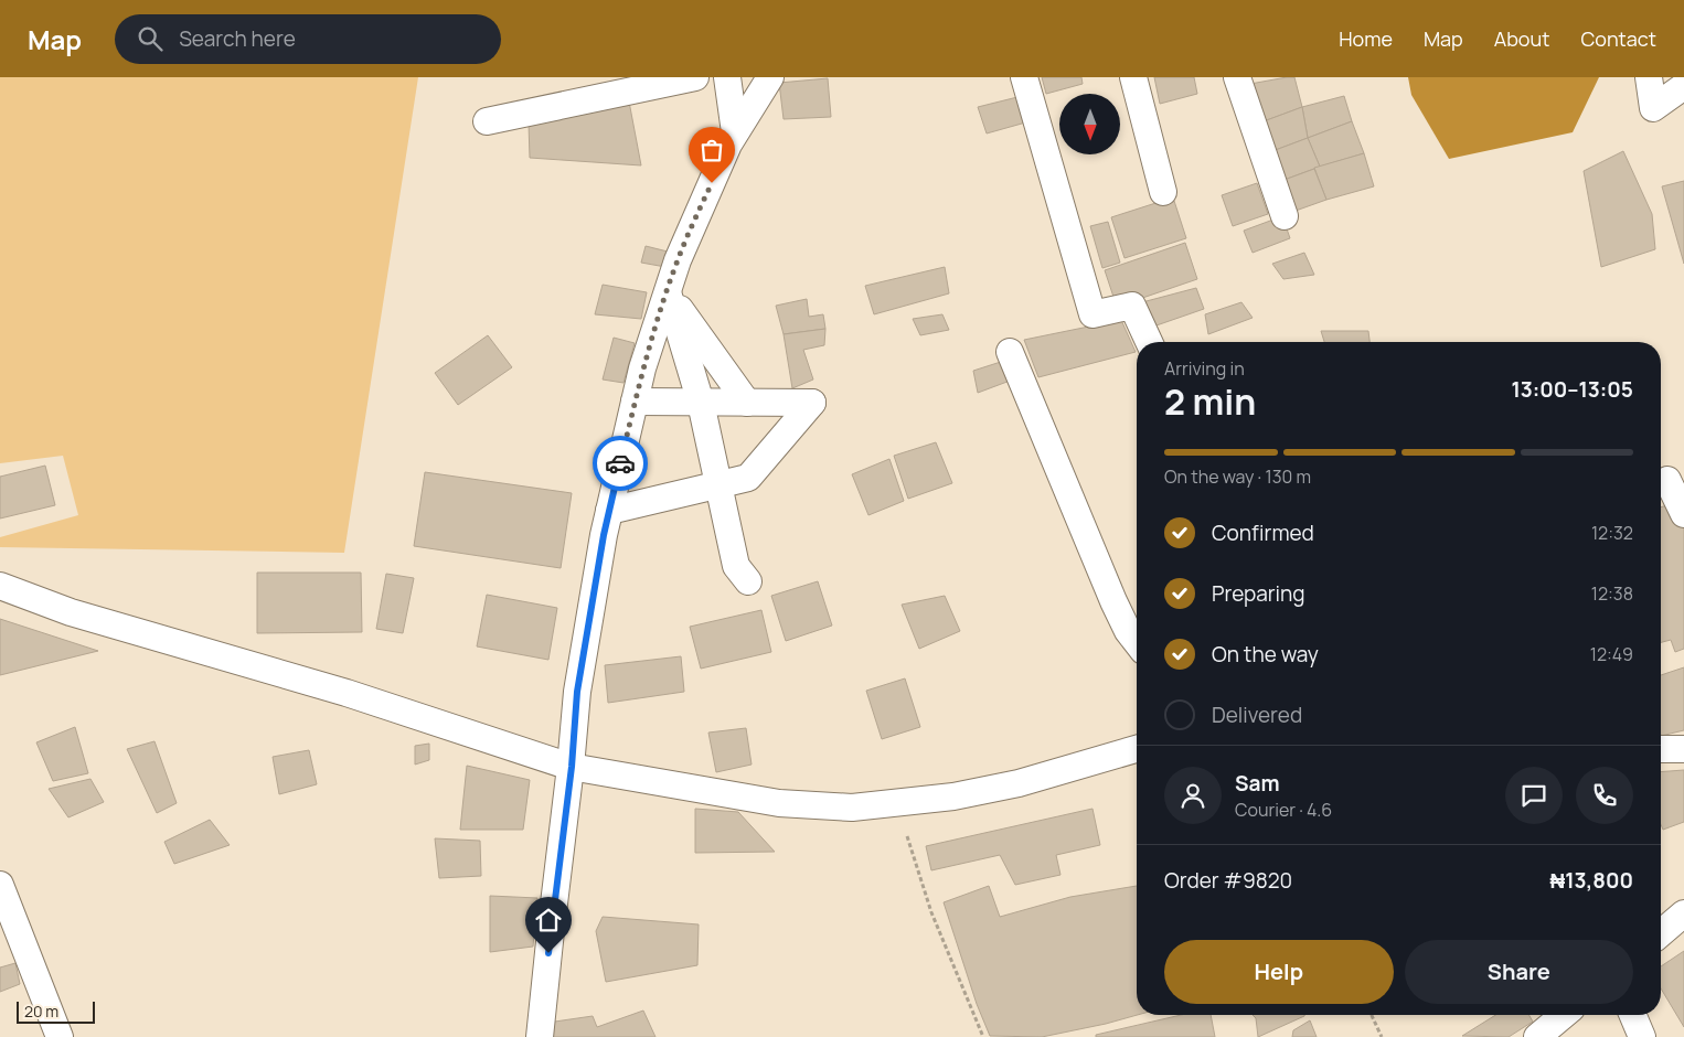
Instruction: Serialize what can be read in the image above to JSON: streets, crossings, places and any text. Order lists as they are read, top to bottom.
{
  "scale_bar": "20 m",
  "north": "bottom",
  "page": {
    "header": "Map",
    "search": "Search here",
    "nav": [
      "Home",
      "Map",
      "About",
      "Contact"
    ],
    "heading": ["2 min", "Arriving in", "13:00–13:05"],
    "panel": [
      "Sam",
      "Courier · 4.6",
      "Order #9820",
      "₦13,800"
    ],
    "bar": "On the way · 130 m",
    "list": [
      ["Confirmed", "12:32"],
      ["Preparing", "12:38"],
      ["On the way", "12:49"],
      "Delivered"
    ],
    "buttons": ["Help", "Share"],
    "scale": "20 m"
  }
}
